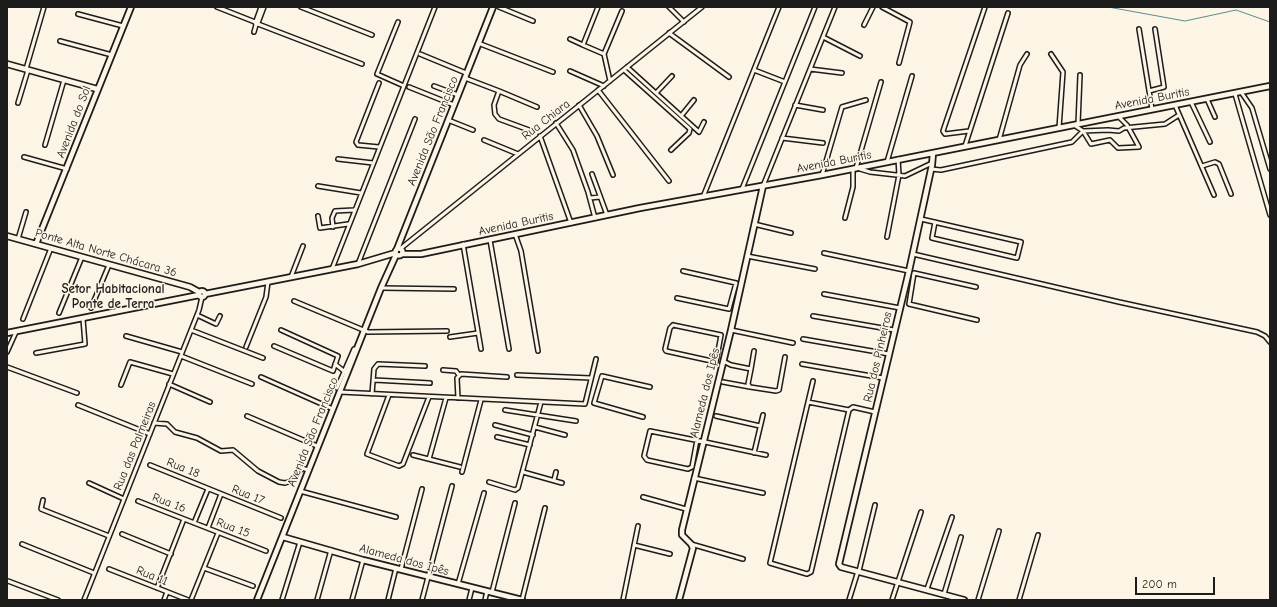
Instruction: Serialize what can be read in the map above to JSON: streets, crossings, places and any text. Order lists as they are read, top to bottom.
{
  "streets": {
    "street": [
      "Avenida Buritis",
      "Rua Chiara",
      "Avenida do Sol",
      "Avenida São Francisco",
      "Ponte Alta Norte Chácara 36",
      "Rua dos Pinheiros",
      "Alameda dos Ipês",
      "Rua das Palmeiras",
      "Rua 18",
      "Rua 17",
      "Rua 16",
      "Rua 15",
      "Rua 11"
    ]
  },
  "crossings": [
    ["Avenida Buritis", "Rua Chiara"],
    ["Avenida Buritis", "Avenida São Francisco"],
    ["Avenida Buritis", "Ponte Alta Norte Chácara 36"],
    ["Avenida Buritis", "Rua dos Pinheiros"],
    ["Avenida Buritis", "Alameda dos Ipês"],
    ["Avenida Buritis", "Rua das Palmeiras"],
    ["Rua Chiara", "Avenida São Francisco"],
    ["Avenida do Sol", "Ponte Alta Norte Chácara 36"],
    ["Avenida São Francisco", "Alameda dos Ipês"],
    ["Ponte Alta Norte Chácara 36", "Rua das Palmeiras"],
    ["Rua 18", "Rua 17"],
    ["Rua 16", "Rua 15"]
  ],
  "districts": ["Setor Habitacional Ponte de Terra"],
  "scale_bar": "200 m"
}
